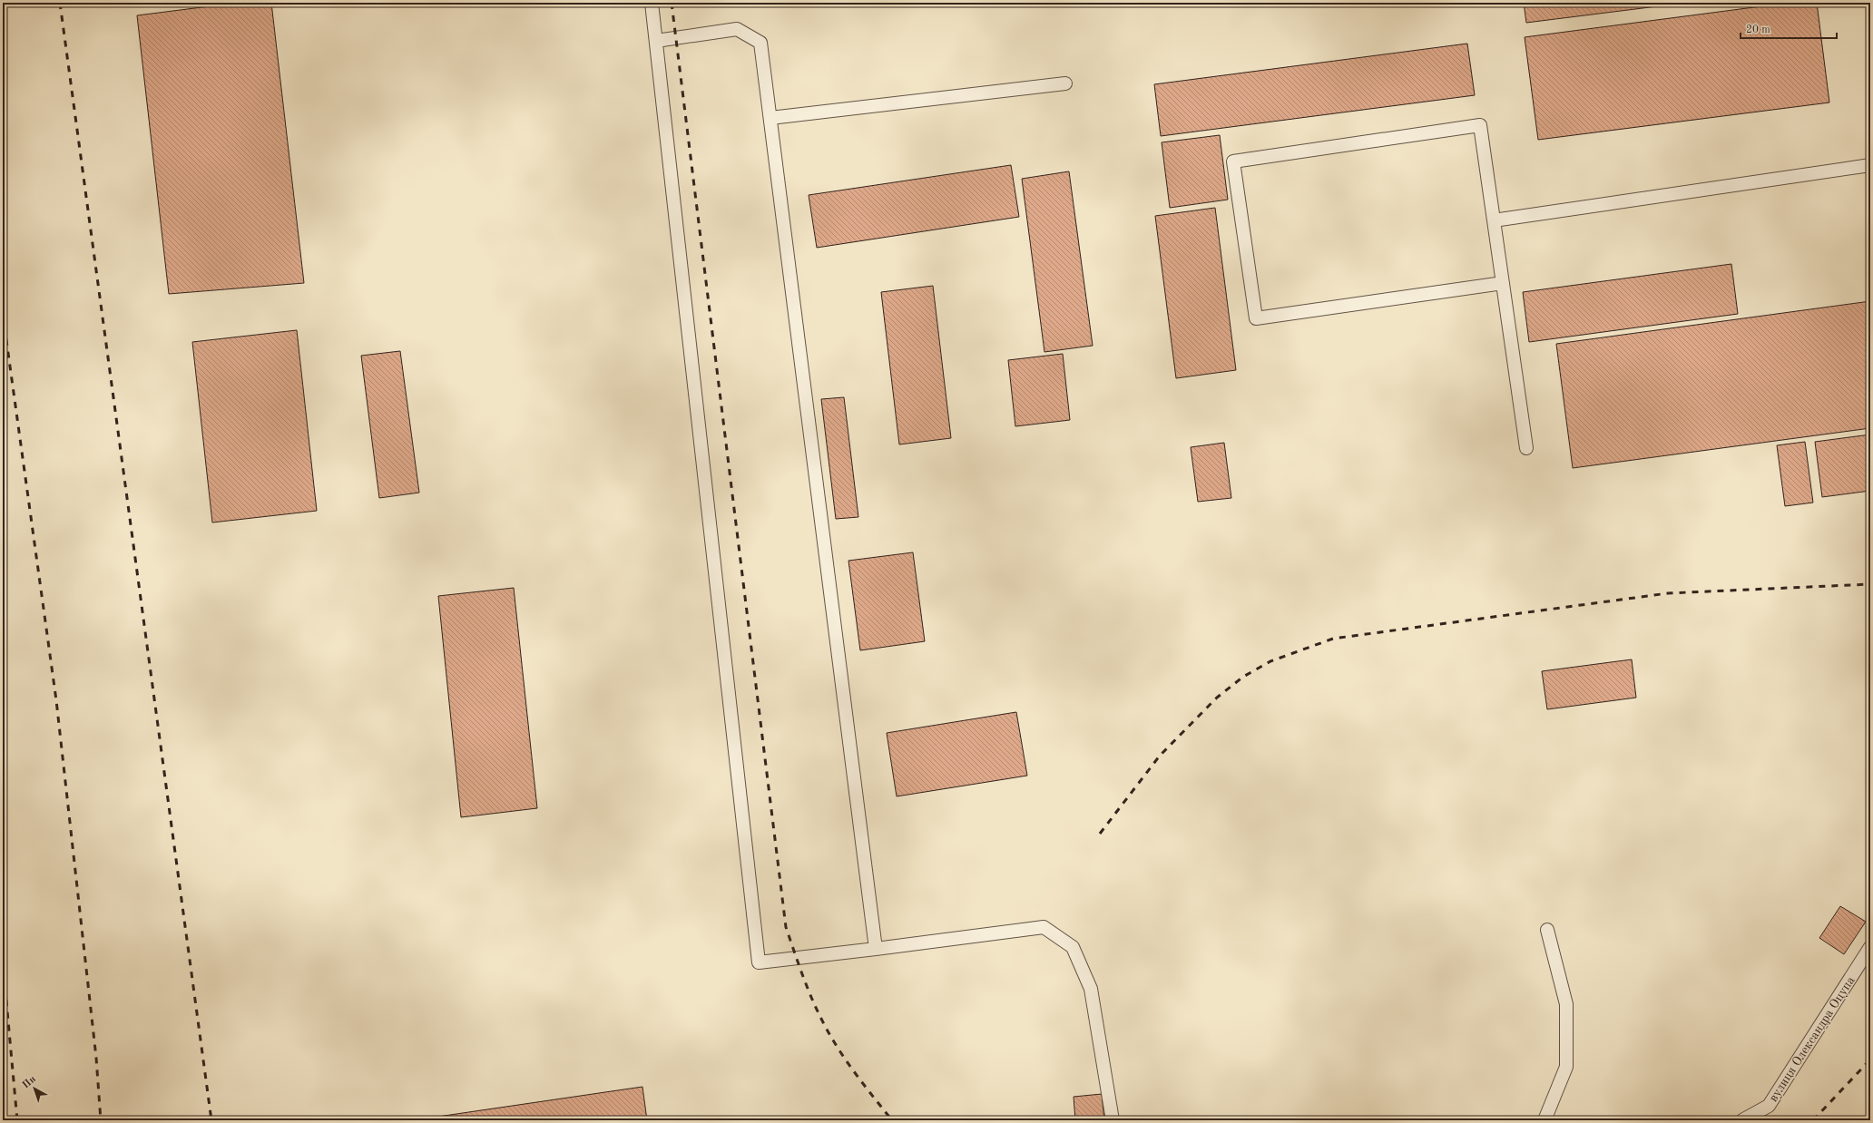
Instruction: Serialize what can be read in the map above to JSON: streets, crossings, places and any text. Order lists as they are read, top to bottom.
{
  "streets": {
    "lane": ["вулиця Олександра Оцупа"]
  },
  "scale_bar": "20 m",
  "north": "top left"
}
